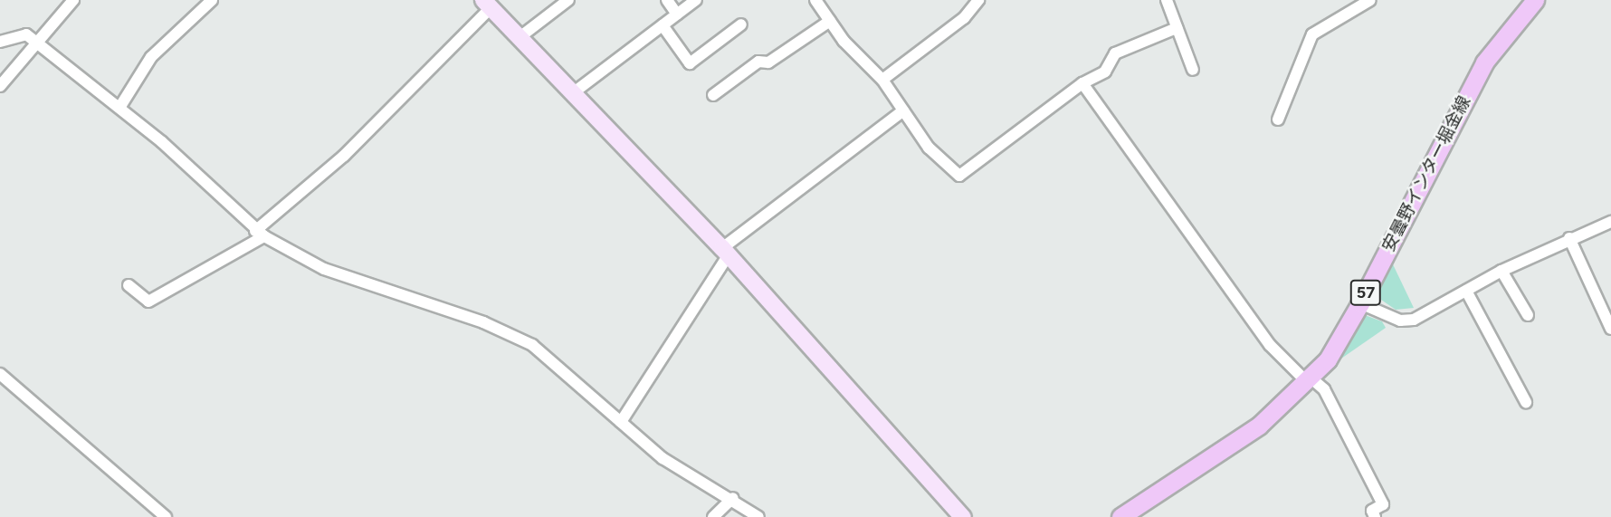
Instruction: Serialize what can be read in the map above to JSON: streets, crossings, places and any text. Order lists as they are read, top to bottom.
{
  "streets": {
    "main road": ["安曇野インター堀金線", "57"]
  }
}
